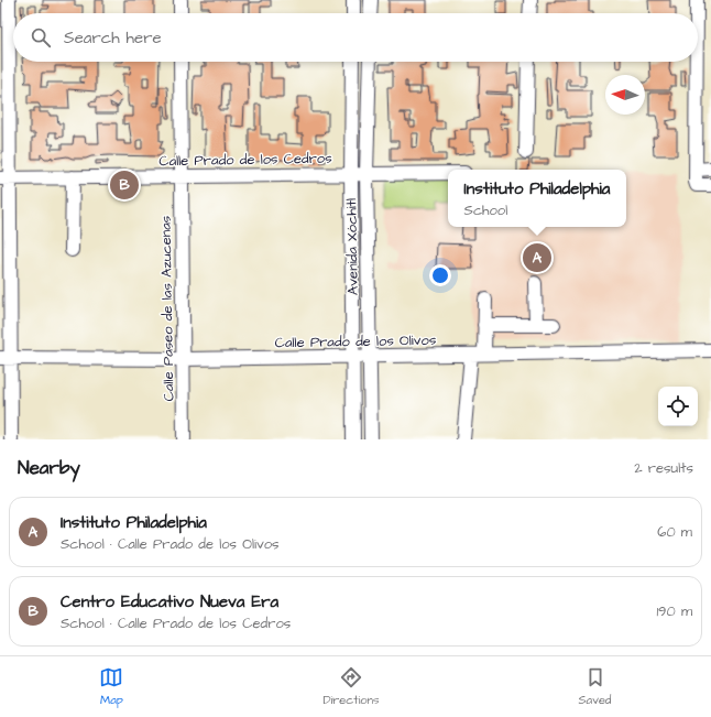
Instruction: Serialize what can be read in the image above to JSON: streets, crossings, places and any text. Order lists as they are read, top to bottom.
{
  "streets": {
    "street": [
      "Calle Prado de los Cedros",
      "Avenida Xóchitl",
      "Calle Paseo de las Azucenas",
      "Calle Prado de los Olivos"
    ]
  },
  "crossings": [
    ["Calle Prado de los Cedros", "Avenida Xóchitl"],
    ["Calle Prado de los Cedros", "Calle Paseo de las Azucenas"],
    ["Avenida Xóchitl", "Calle Prado de los Olivos"],
    ["Calle Paseo de las Azucenas", "Calle Prado de los Olivos"]
  ],
  "north": "left",
  "page": {
    "search": "Search here",
    "pins": ["B", "A"],
    "popup": ["Instituto Philadelphia", "School"],
    "heading": ["Nearby", "2 results"],
    "list": [
      {
        "mark": "A",
        "name": "Instituto Philadelphia",
        "note": "School · Calle Prado de los Olivos",
        "value": "60 m"
      },
      {
        "mark": "B",
        "name": "Centro Educativo Nueva Era",
        "note": "School · Calle Prado de los Cedros",
        "value": "190 m"
      }
    ],
    "nav": ["Map", "Directions", "Saved"]
  }
}
